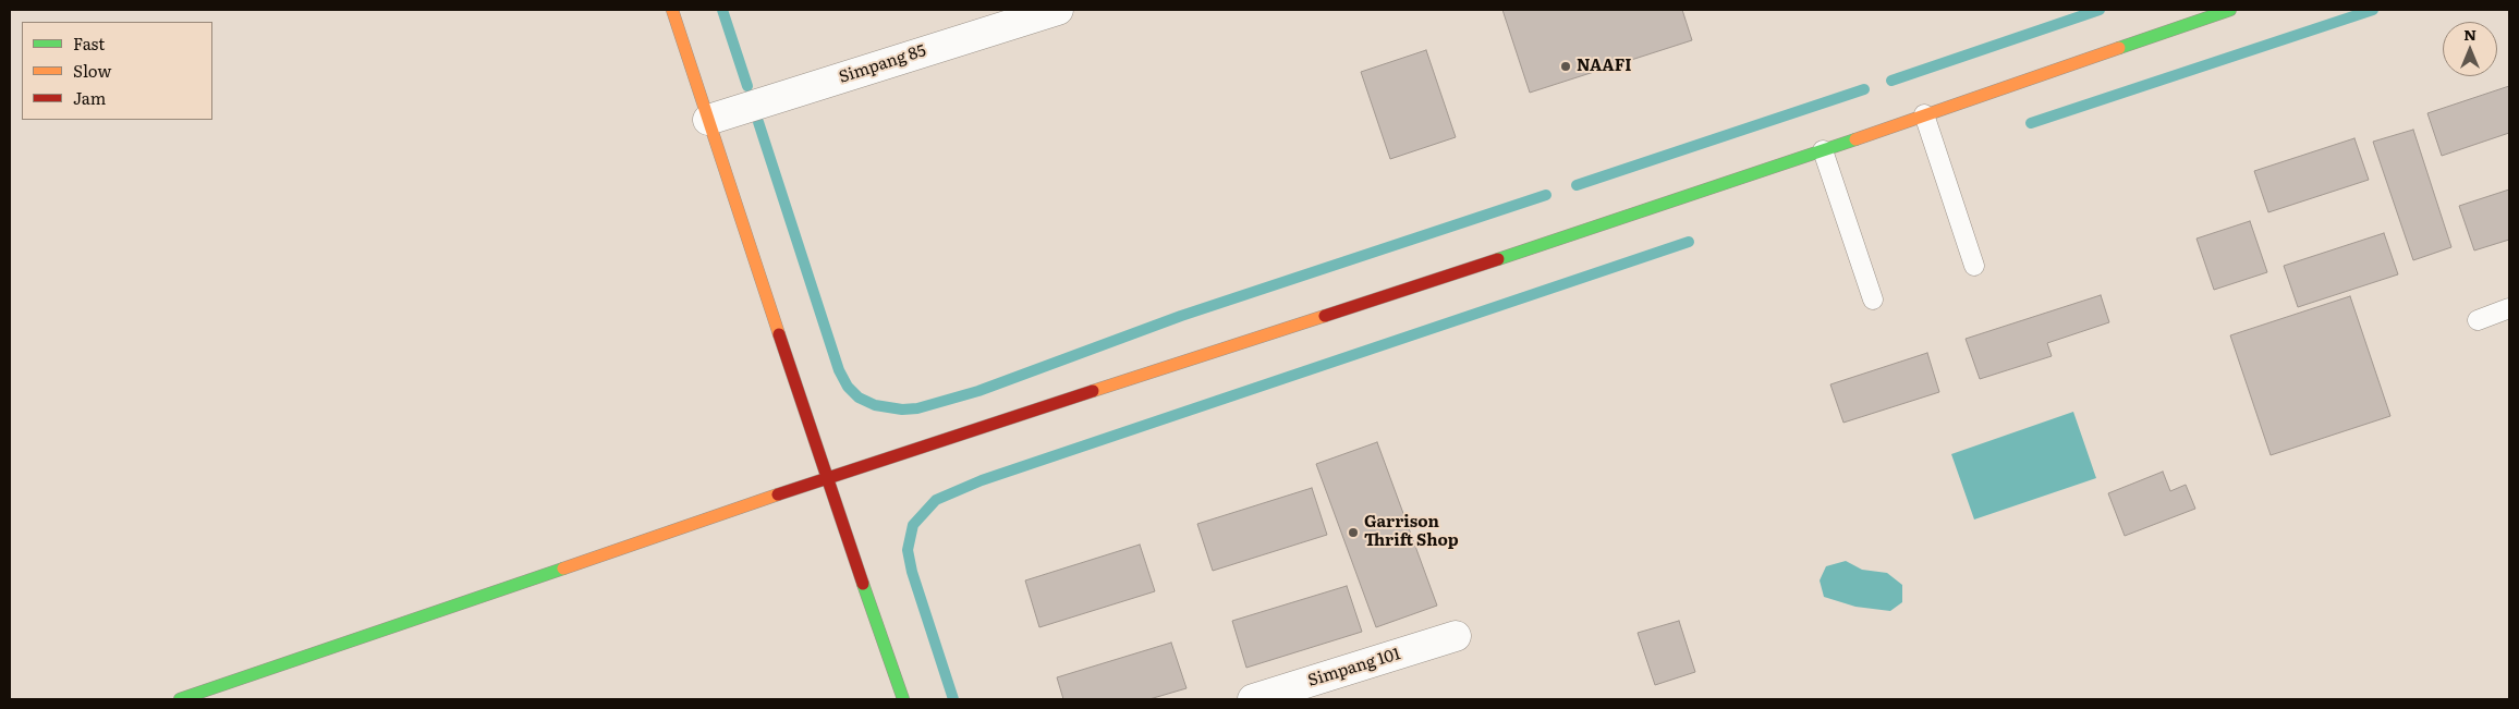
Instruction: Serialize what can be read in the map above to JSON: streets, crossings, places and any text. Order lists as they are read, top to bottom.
{
  "streets": {
    "street": ["Simpang 85", "Simpang 101"]
  },
  "places": ["NAAFI", "Garrison Thrift Shop"],
  "legend": ["Fast", "Slow", "Jam"],
  "north": "top"
}
